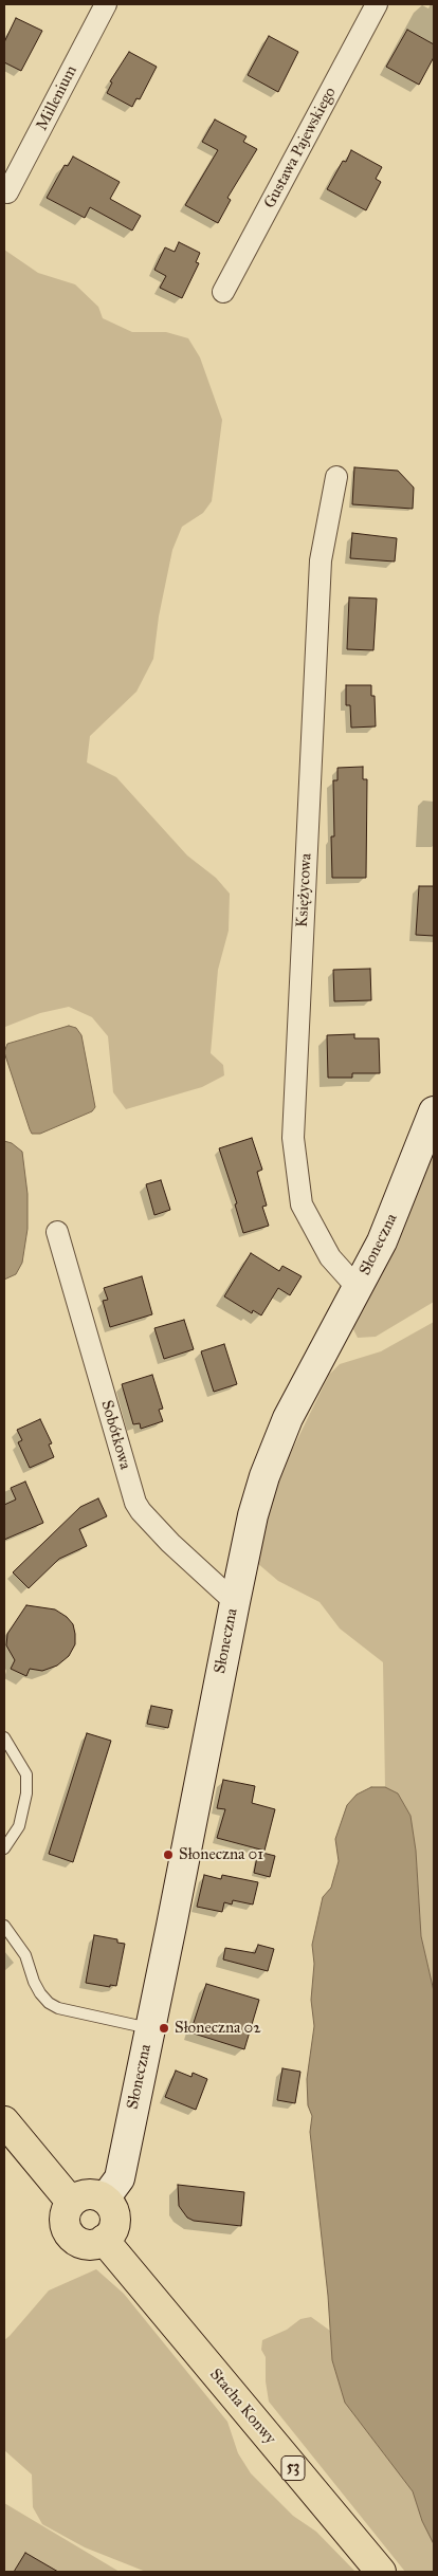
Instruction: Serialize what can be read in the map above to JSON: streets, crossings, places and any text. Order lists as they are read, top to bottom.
{
  "streets": {
    "main road": ["Stacha Konwy", "53"],
    "street": [
      "Millenium",
      "Gustawa Pajewskiego",
      "Księżycowa",
      "Słoneczna",
      "Sobótkowa"
    ]
  },
  "crossings": [
    ["Księżycowa", "Słoneczna"],
    ["Słoneczna", "Sobótkowa"],
    ["Słoneczna", "Stacha Konwy"]
  ],
  "places": ["Słoneczna 01", "Słoneczna 02"]
}
